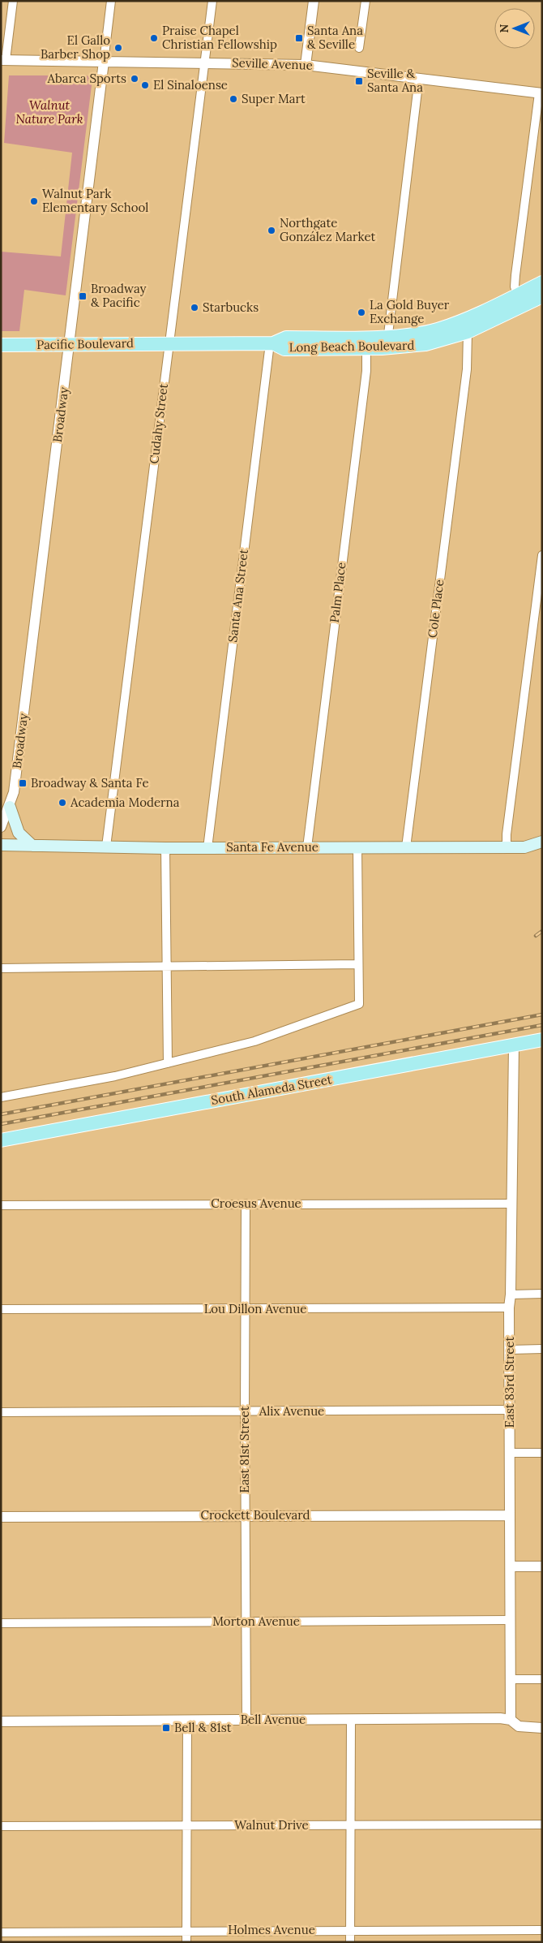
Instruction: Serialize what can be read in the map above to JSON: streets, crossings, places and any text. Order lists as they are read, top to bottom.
{
  "streets": {
    "main road": [
      "Pacific Boulevard",
      "Long Beach Boulevard",
      "Santa Fe Avenue",
      "South Alameda Street"
    ],
    "street": [
      "Seville Avenue",
      "Broadway",
      "Cudahy Street",
      "Palm Place",
      "Santa Ana Street",
      "Cole Place",
      "Croesus Avenue",
      "Lou Dillon Avenue",
      "East 83rd Street",
      "Alix Avenue",
      "East 81st Street",
      "Crockett Boulevard",
      "Morton Avenue",
      "Bell Avenue",
      "Walnut Drive",
      "Holmes Avenue"
    ]
  },
  "crossings": [
    ["Seville Avenue", "Broadway"],
    ["Seville Avenue", "Cudahy Street"],
    ["Pacific Boulevard", "Long Beach Boulevard"],
    ["Pacific Boulevard", "Broadway"],
    ["Pacific Boulevard", "Cudahy Street"],
    ["Long Beach Boulevard", "Cudahy Street"],
    ["Long Beach Boulevard", "Palm Place"],
    ["Long Beach Boulevard", "Santa Ana Street"],
    ["Long Beach Boulevard", "Cole Place"],
    ["Cudahy Street", "Santa Fe Avenue"],
    ["Palm Place", "Santa Fe Avenue"],
    ["Santa Ana Street", "Santa Fe Avenue"],
    ["Cole Place", "Santa Fe Avenue"],
    ["South Alameda Street", "East 83rd Street"],
    ["Croesus Avenue", "East 83rd Street"],
    ["Croesus Avenue", "East 81st Street"],
    ["Lou Dillon Avenue", "East 83rd Street"],
    ["Lou Dillon Avenue", "East 81st Street"],
    ["East 83rd Street", "Alix Avenue"],
    ["East 83rd Street", "Crockett Boulevard"],
    ["East 83rd Street", "Morton Avenue"],
    ["East 83rd Street", "Bell Avenue"],
    ["Alix Avenue", "East 81st Street"],
    ["East 81st Street", "Crockett Boulevard"],
    ["East 81st Street", "Morton Avenue"],
    ["East 81st Street", "Bell Avenue"]
  ],
  "parks": ["Walnut Nature Park"],
  "places": {
    "other": [
      "Praise Chapel Christian Fellowship",
      "El Gallo Barber Shop",
      "Abarca Sports",
      "El Sinaloense",
      "Super Mart",
      "Walnut Park Elementary School",
      "Northgate González Market",
      "Starbucks",
      "La Gold Buyer Exchange",
      "Academia Moderna"
    ],
    "transit": [
      "Santa Ana & Seville",
      "Seville & Santa Ana",
      "Broadway & Pacific",
      "Broadway & Santa Fe",
      "Bell & 81st"
    ]
  },
  "north": "left"
}
